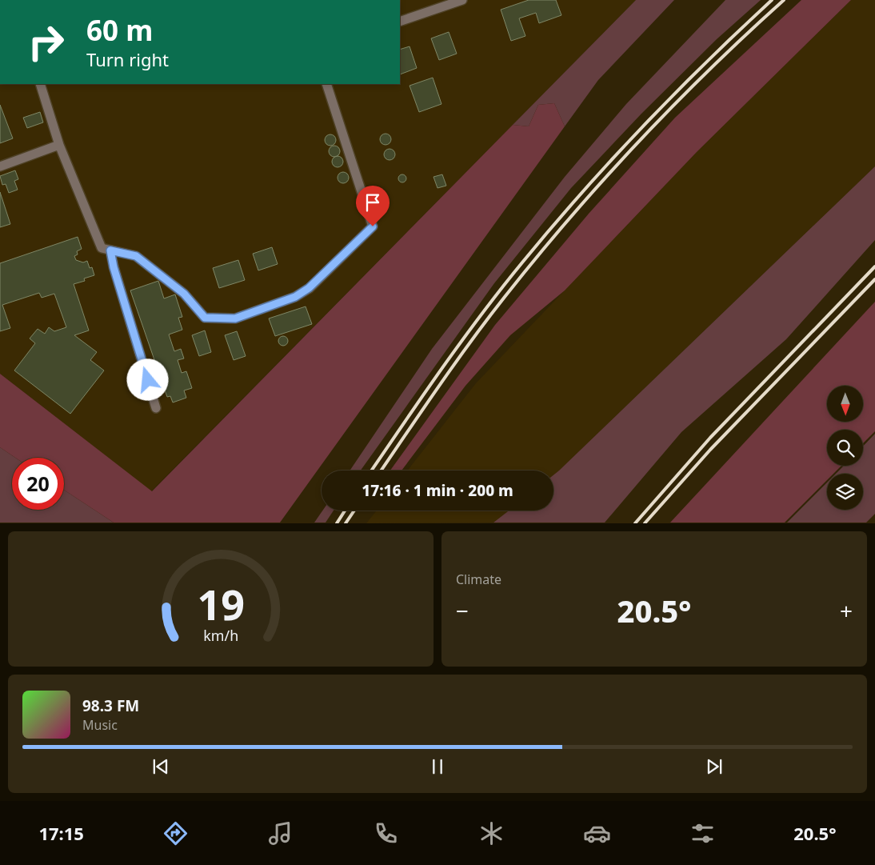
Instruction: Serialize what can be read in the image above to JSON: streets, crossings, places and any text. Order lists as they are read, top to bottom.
{
  "north": "bottom",
  "page": {
    "turn": ["60 m", "Turn right"],
    "limit": "20",
    "trip": "17:16 · 1 min · 200 m",
    "tile": "Climate",
    "heat": ["−", "20.5°", "+"],
    "song": ["98.3 FM", "Music"],
    "tabs": ["17:15", "20.5°"],
    "gauge": ["19", "km/h"]
  }
}
